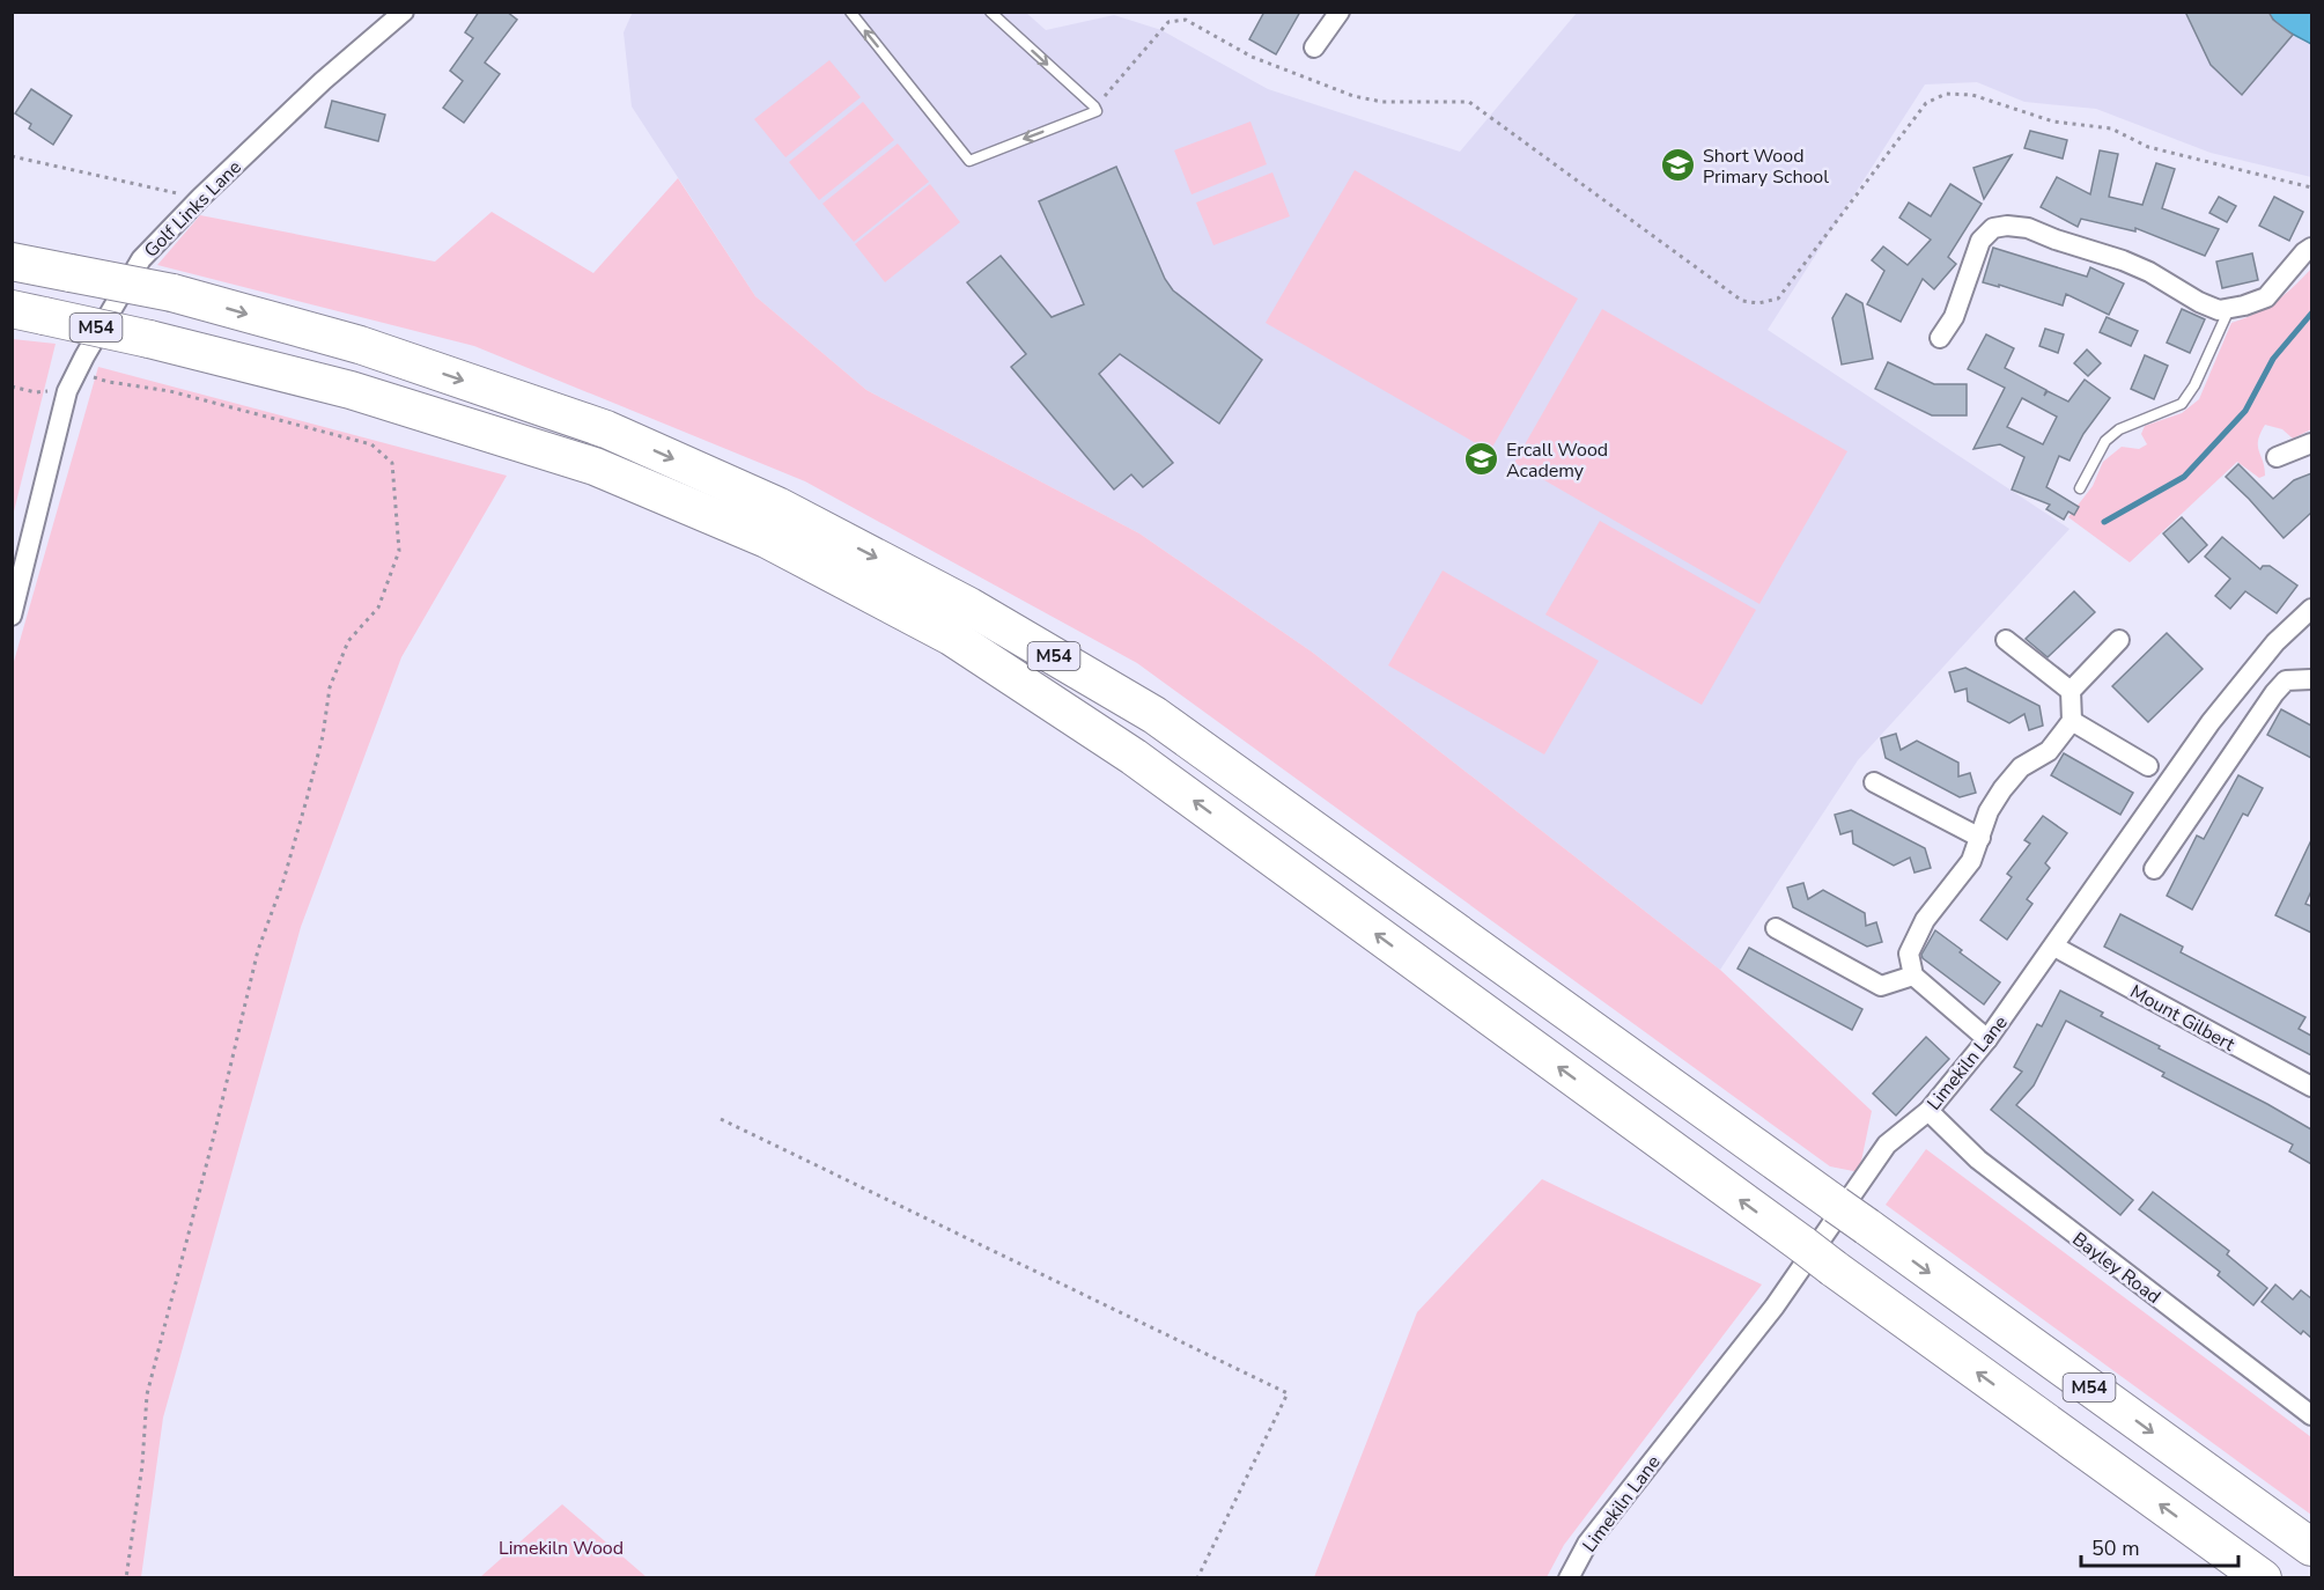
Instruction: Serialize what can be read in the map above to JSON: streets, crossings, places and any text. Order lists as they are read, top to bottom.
{
  "streets": {
    "highway": ["M54"],
    "street": [
      "Golf Links Lane",
      "Mount Gilbert",
      "Limekiln Lane",
      "Bayley Road"
    ]
  },
  "crossings": [
    ["Mount Gilbert", "Limekiln Lane"],
    ["Limekiln Lane", "Bayley Road"]
  ],
  "parks": ["Limekiln Wood"],
  "places": {
    "school or university": ["Short Wood Primary School", "Ercall Wood Academy"]
  },
  "scale_bar": "50 m"
}
